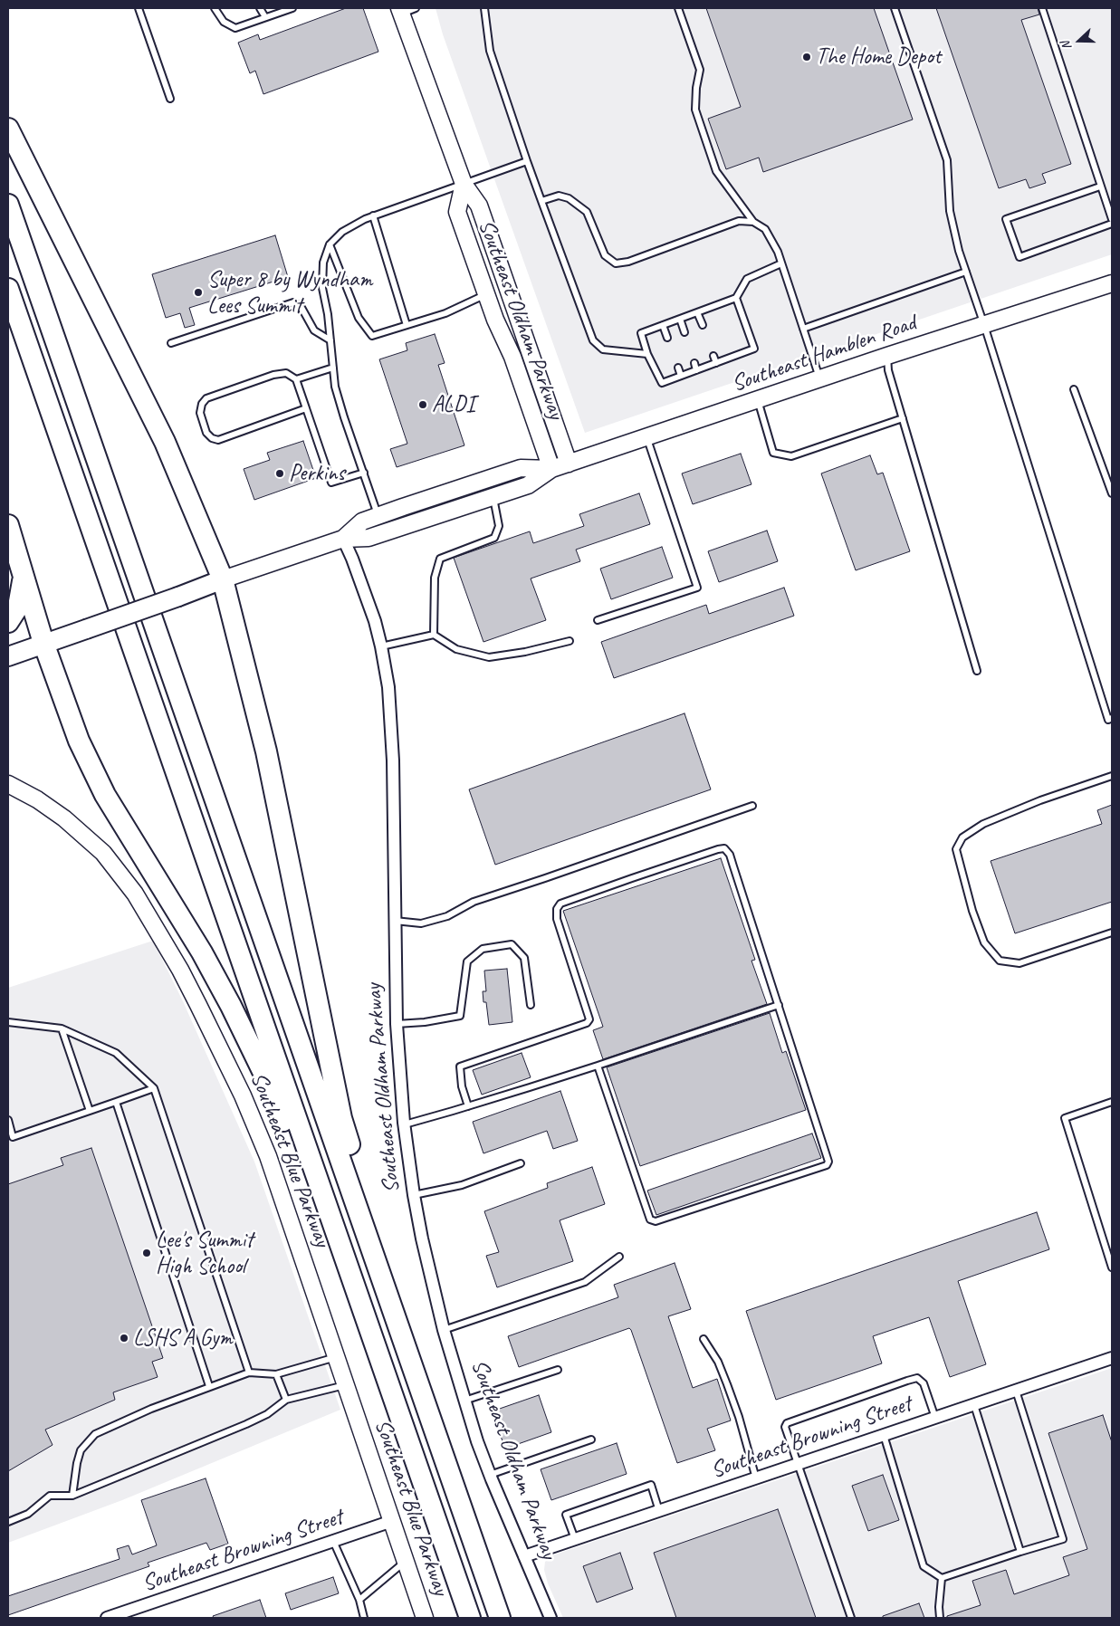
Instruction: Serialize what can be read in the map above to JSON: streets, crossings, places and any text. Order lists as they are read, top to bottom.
{
  "streets": {
    "street": [
      "Southeast Oldham Parkway",
      "Southeast Hamblen Road",
      "Southeast Blue Parkway",
      "Southeast Browning Street"
    ]
  },
  "crossings": [
    ["Southeast Oldham Parkway", "Southeast Hamblen Road"],
    ["Southeast Oldham Parkway", "Southeast Browning Street"],
    ["Southeast Blue Parkway", "Southeast Browning Street"]
  ],
  "places": [
    "The Home Depot",
    "Super 8 by Wyndham Lees Summit",
    "ALDI",
    "Perkins",
    "Lee's Summit High School",
    "LSHS A Gym"
  ],
  "north": "left"
}
